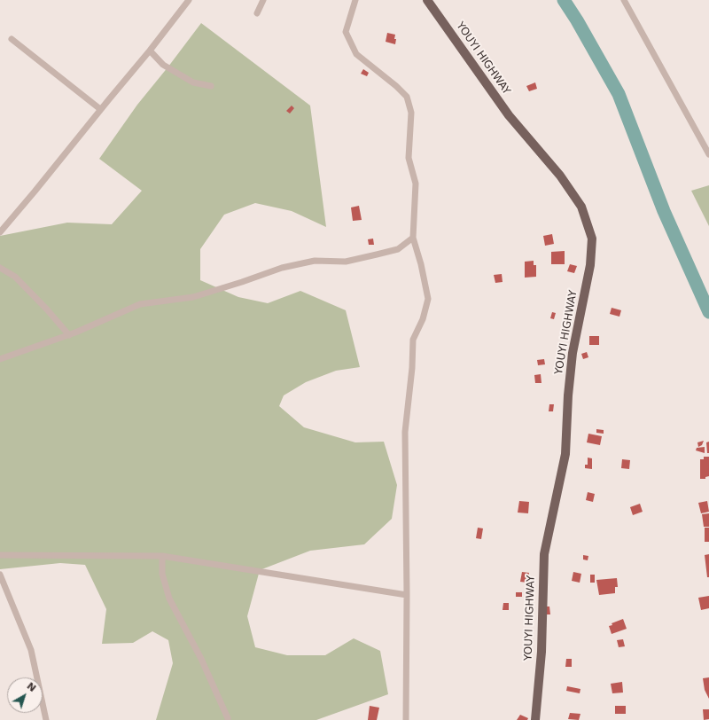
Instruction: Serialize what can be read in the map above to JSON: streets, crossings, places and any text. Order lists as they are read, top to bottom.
{
  "streets": {
    "main road": ["YOUYI HIGHWAY"]
  },
  "north": "top right"
}
